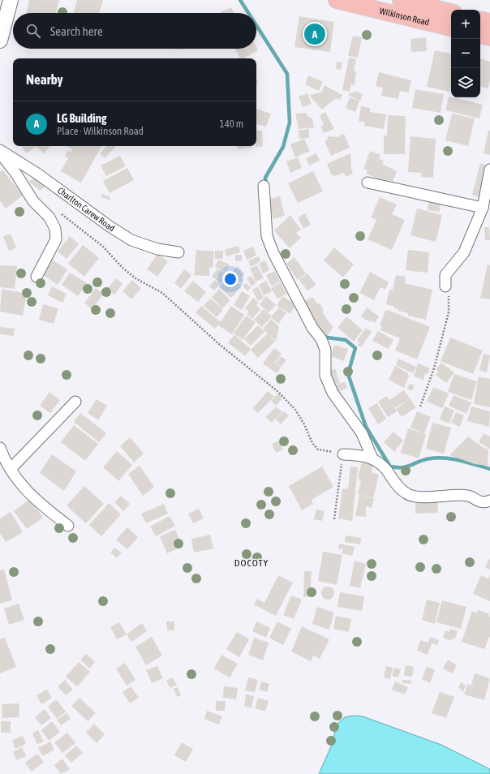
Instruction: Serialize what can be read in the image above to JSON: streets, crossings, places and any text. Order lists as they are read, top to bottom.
{
  "streets": {
    "main road": ["Wilkinson Road"],
    "street": ["Charlton Carew Road"]
  },
  "districts": ["DOCOTY"],
  "page": {
    "map_buttons": ["+", "−"],
    "search": "Search here",
    "pins": "A",
    "heading": "Nearby",
    "list": [
      {
        "mark": "A",
        "name": "LG Building",
        "note": "Place · Wilkinson Road",
        "value": "140 m"
      }
    ]
  }
}
